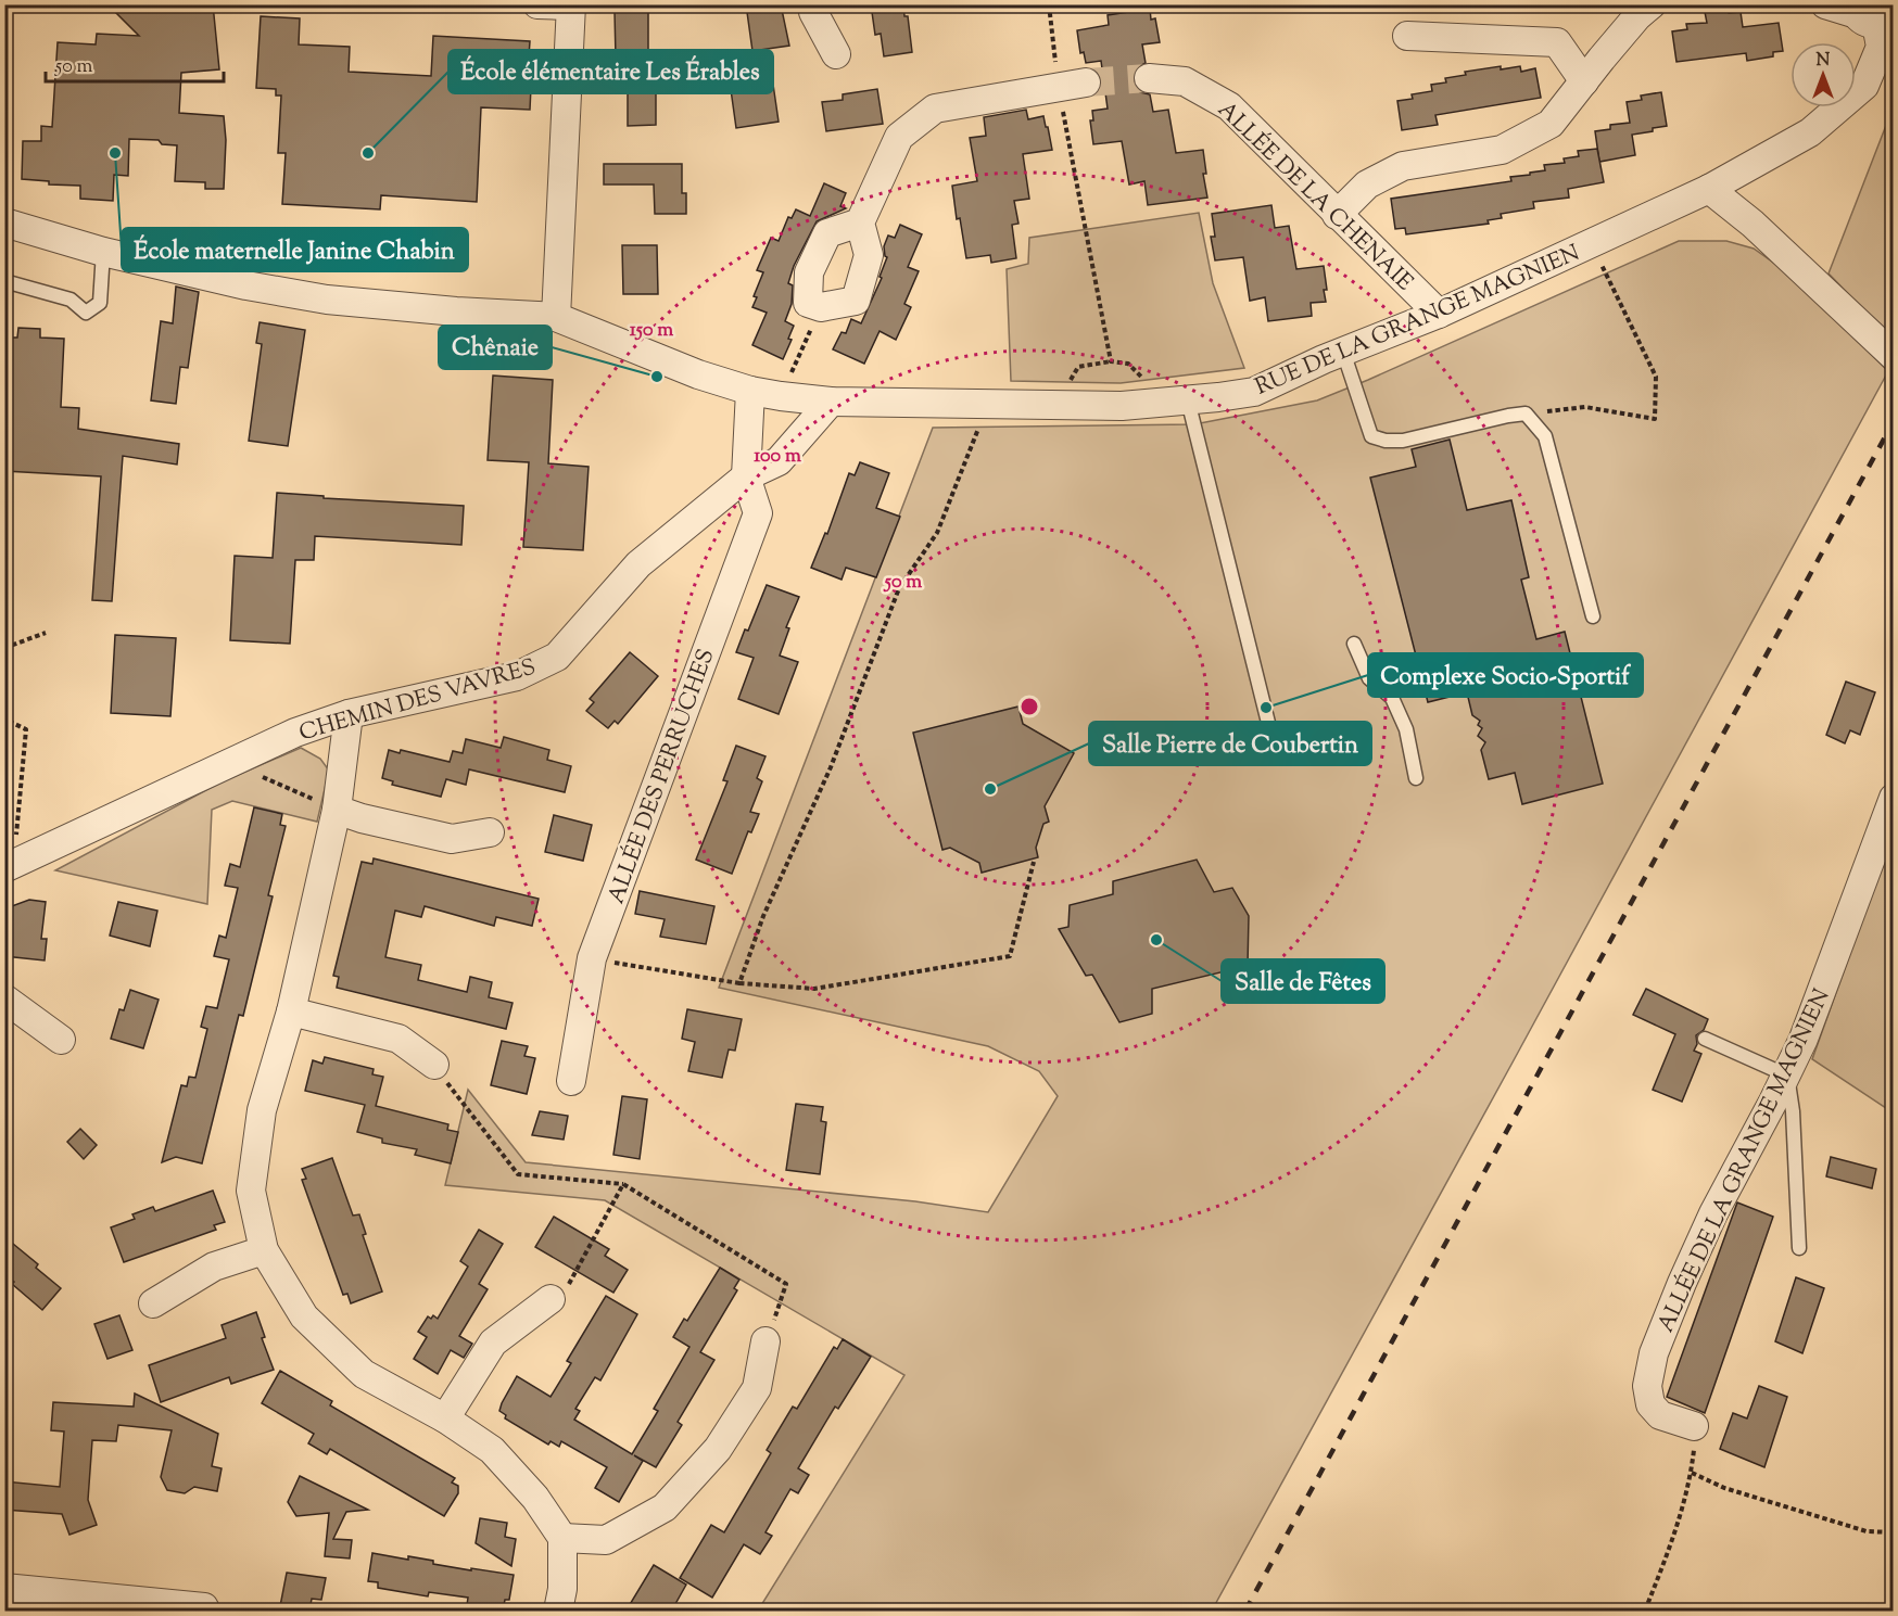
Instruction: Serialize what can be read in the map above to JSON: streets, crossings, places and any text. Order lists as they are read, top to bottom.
{
  "streets": {
    "street": [
      "ALLÉE DE LA CHENAIE",
      "RUE DE LA GRANGE MAGNIEN",
      "CHEMIN DES VAVRES",
      "ALLÉE DES PERRUCHES",
      "ALLÉE DE LA GRANGE MAGNIEN"
    ]
  },
  "crossings": [
    ["ALLÉE DE LA CHENAIE", "RUE DE LA GRANGE MAGNIEN"],
    ["RUE DE LA GRANGE MAGNIEN", "CHEMIN DES VAVRES"],
    ["CHEMIN DES VAVRES", "ALLÉE DES PERRUCHES"]
  ],
  "places": [
    "École maternelle Janine Chabin",
    "École élémentaire Les Érables",
    "Chênaie",
    "Complexe Socio-Sportif",
    "Salle Pierre de Coubertin",
    "Salle de Fêtes"
  ],
  "scale_bar": "50 m",
  "north": "top",
  "rings": ["150 m", "100 m", "50 m"]
}
